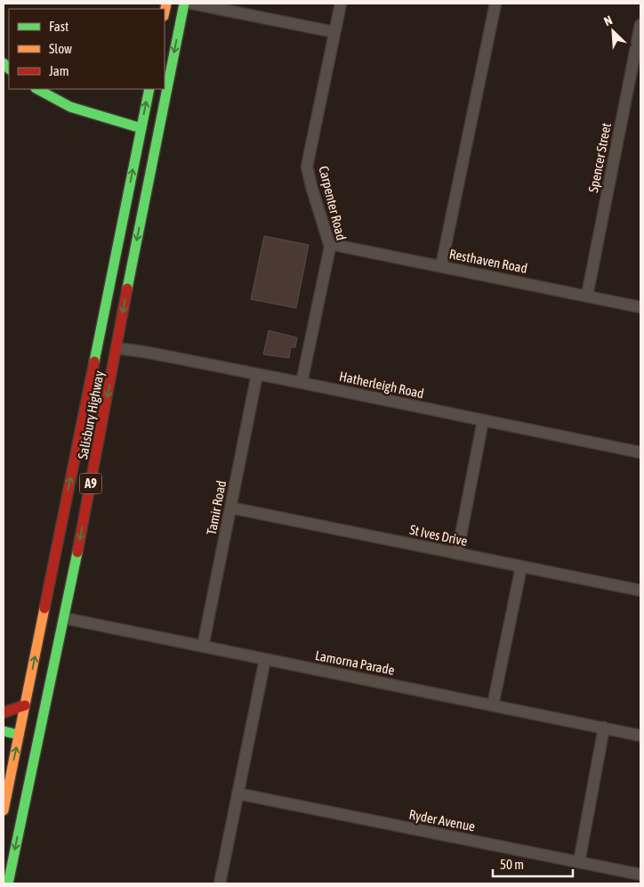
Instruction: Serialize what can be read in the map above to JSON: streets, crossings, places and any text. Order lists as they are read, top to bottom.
{
  "streets": {
    "main road": ["Salisbury Highway", "A9"],
    "street": [
      "Spencer Street",
      "Carpenter Road",
      "Resthaven Road",
      "Hatherleigh Road",
      "Tamir Road",
      "St Ives Drive",
      "Lamorna Parade",
      "Ryder Avenue"
    ]
  },
  "crossings": [
    ["Spencer Street", "Resthaven Road"],
    ["Carpenter Road", "Resthaven Road"],
    ["Carpenter Road", "Hatherleigh Road"],
    ["Hatherleigh Road", "Salisbury Highway"],
    ["Hatherleigh Road", "Tamir Road"],
    ["Salisbury Highway", "Lamorna Parade"],
    ["Tamir Road", "St Ives Drive"],
    ["Tamir Road", "Lamorna Parade"]
  ],
  "legend": ["Fast", "Slow", "Jam"],
  "scale_bar": "50 m",
  "north": "top left"
}
